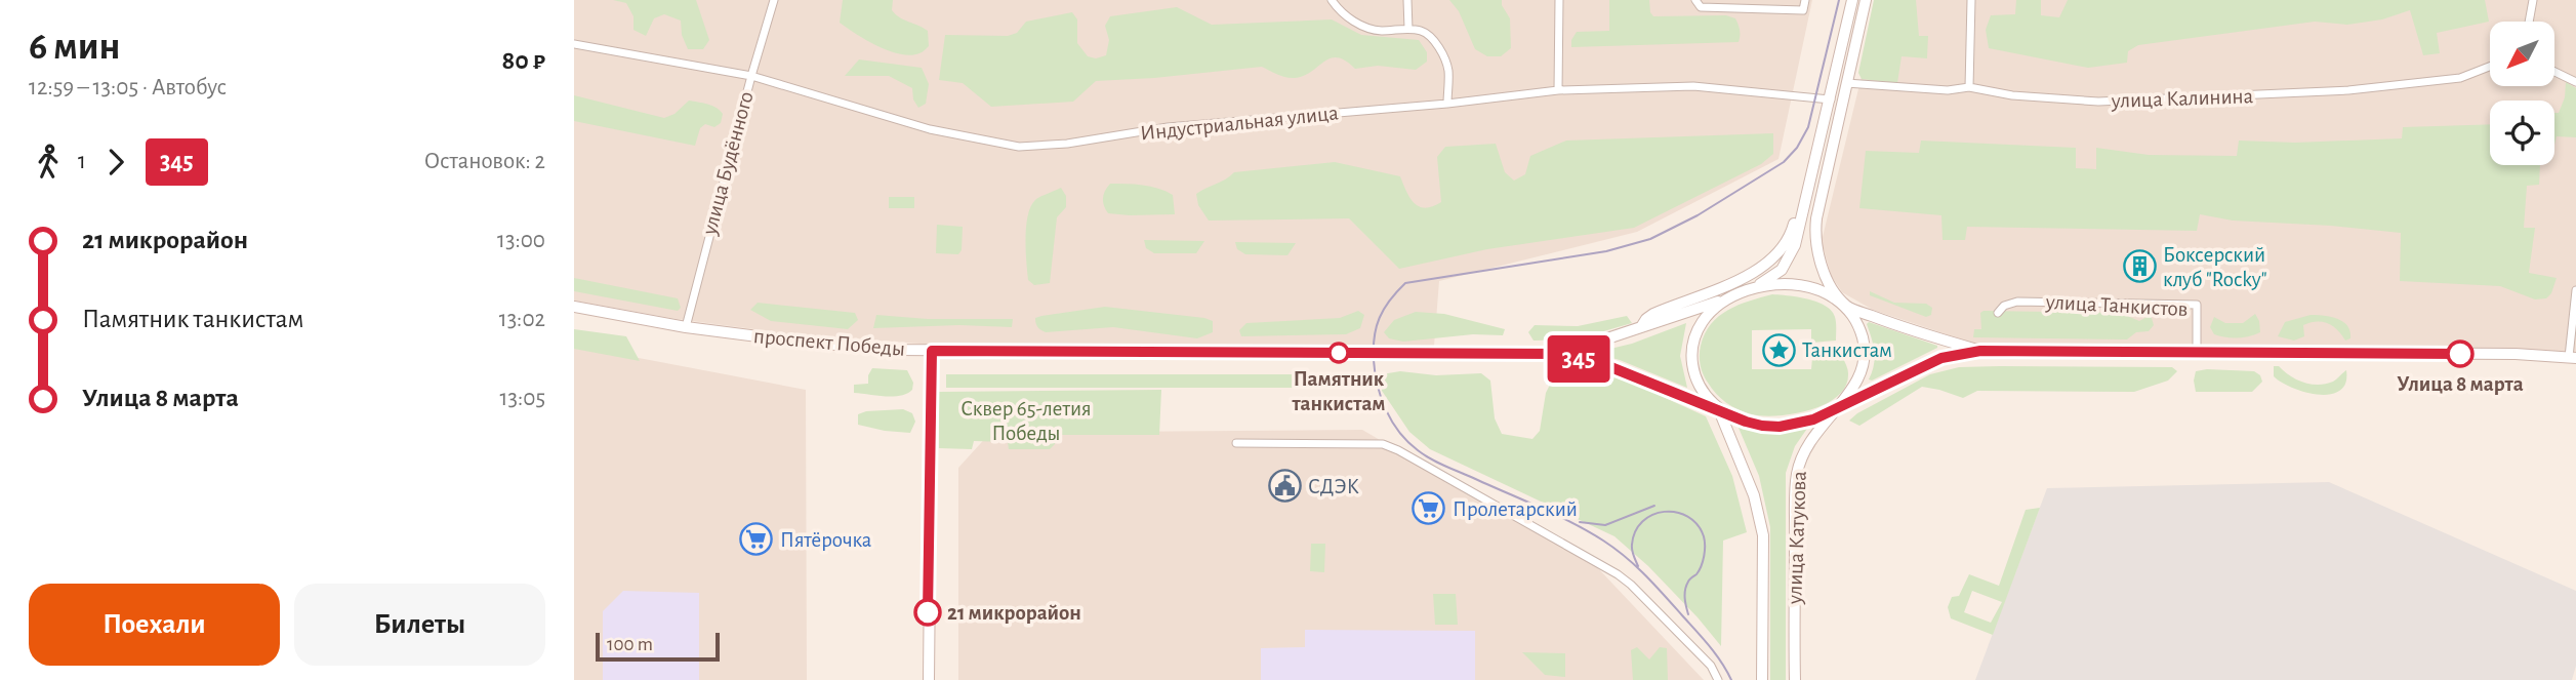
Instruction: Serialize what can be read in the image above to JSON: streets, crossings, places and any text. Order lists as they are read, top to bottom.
{
  "streets": {
    "main road": ["проспект Победы", "улица Катукова"],
    "street": [
      "улица Калинина",
      "Индустриальная улица",
      "улица Будённого",
      "улица Танкистов"
    ]
  },
  "crossings": [
    ["Индустриальная улица", "улица Будённого"],
    ["улица Будённого", "проспект Победы"]
  ],
  "parks": ["Сквер 65-летия Победы"],
  "places": {
    "building": ["Боксерский клуб \"Rocky\""],
    "place": ["Танкистам"],
    "other": ["Памятник танкистам", "Улица 8 марта", "21 микрорайон"],
    "public building": ["СДЭК"],
    "supermarket": ["Пролетарский", "Пятёрочка"]
  },
  "lines": ["bus line 345"],
  "scale_bar": "100 m",
  "north": "bottom left",
  "page": {
    "heading": ["6 мин", "12:59 – 13:05 · Автобус", "80 ₽"],
    "on_map": "345",
    "legs": ["1", "345", "Остановок: 2"],
    "list": [
      {
        "name": "21 микрорайон",
        "value": "13:00"
      },
      {
        "name": "Памятник танкистам",
        "value": "13:02"
      },
      {
        "name": "Улица 8 марта",
        "value": "13:05"
      }
    ],
    "buttons": ["Поехали", "Билеты"],
    "scale": "100 m"
  }
}
